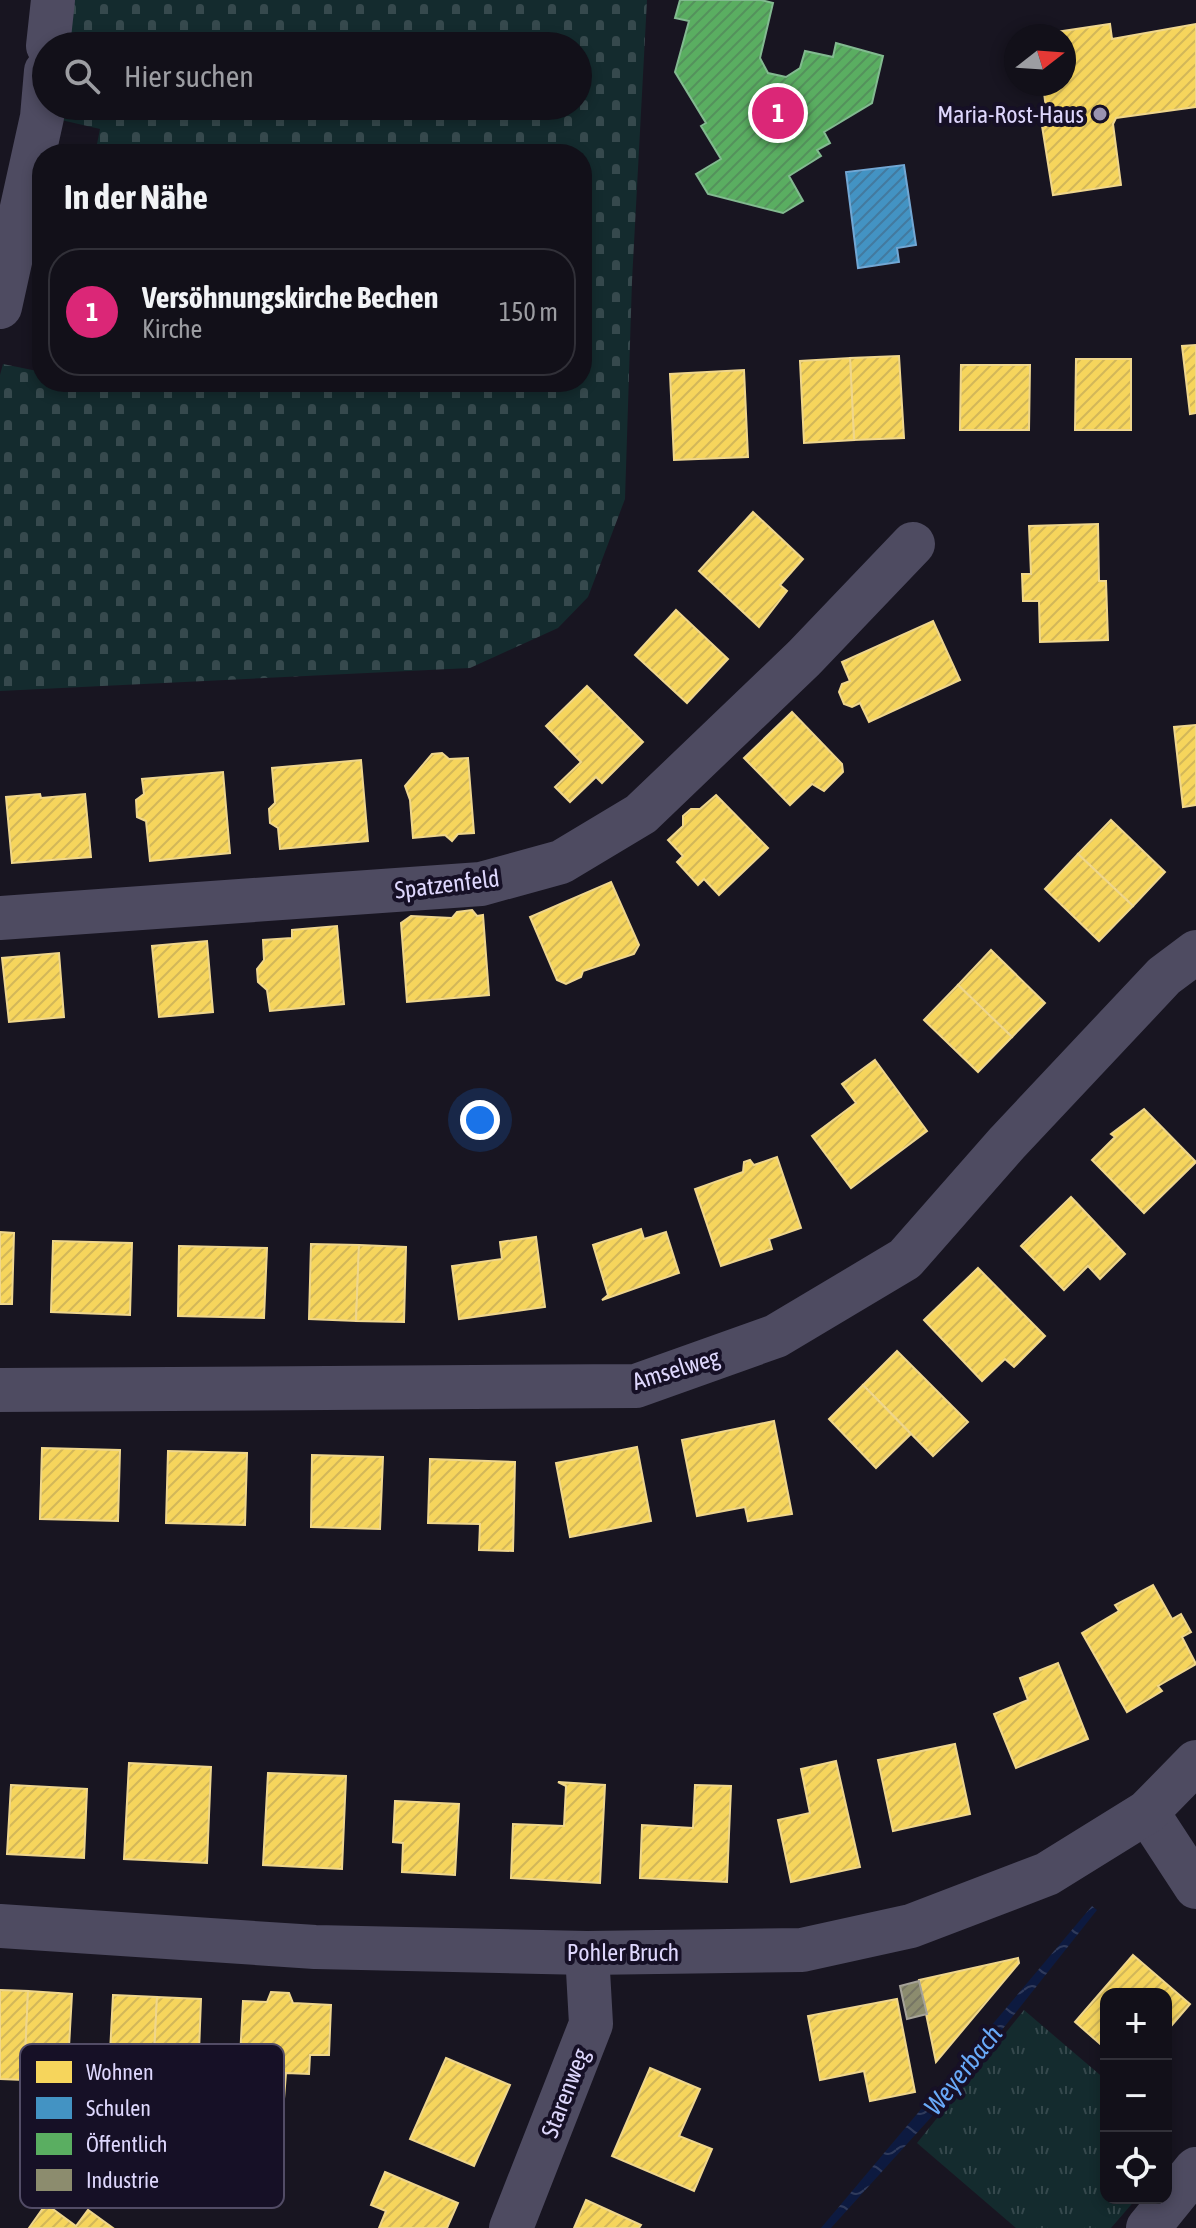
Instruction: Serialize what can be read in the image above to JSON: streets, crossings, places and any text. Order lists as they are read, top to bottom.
{
  "streets": {
    "street": [
      "Spatzenfeld",
      "Amselweg",
      "Pohler Bruch",
      "Starenweg"
    ]
  },
  "crossings": [
    ["Pohler Bruch", "Starenweg"]
  ],
  "water": ["Weyerbach"],
  "places": ["Maria-Rost-Haus"],
  "legend": [
    "Wohnen",
    "Schulen",
    "Öffentlich",
    "Industrie"
  ],
  "north": "right",
  "page": {
    "search": "Hier suchen",
    "pins": "1",
    "heading": "In der Nähe",
    "list": [
      {
        "mark": "1",
        "name": "Versöhnungskirche Bechen",
        "note": "Kirche",
        "value": "150 m"
      }
    ],
    "map_buttons": ["+", "−"]
  }
}
